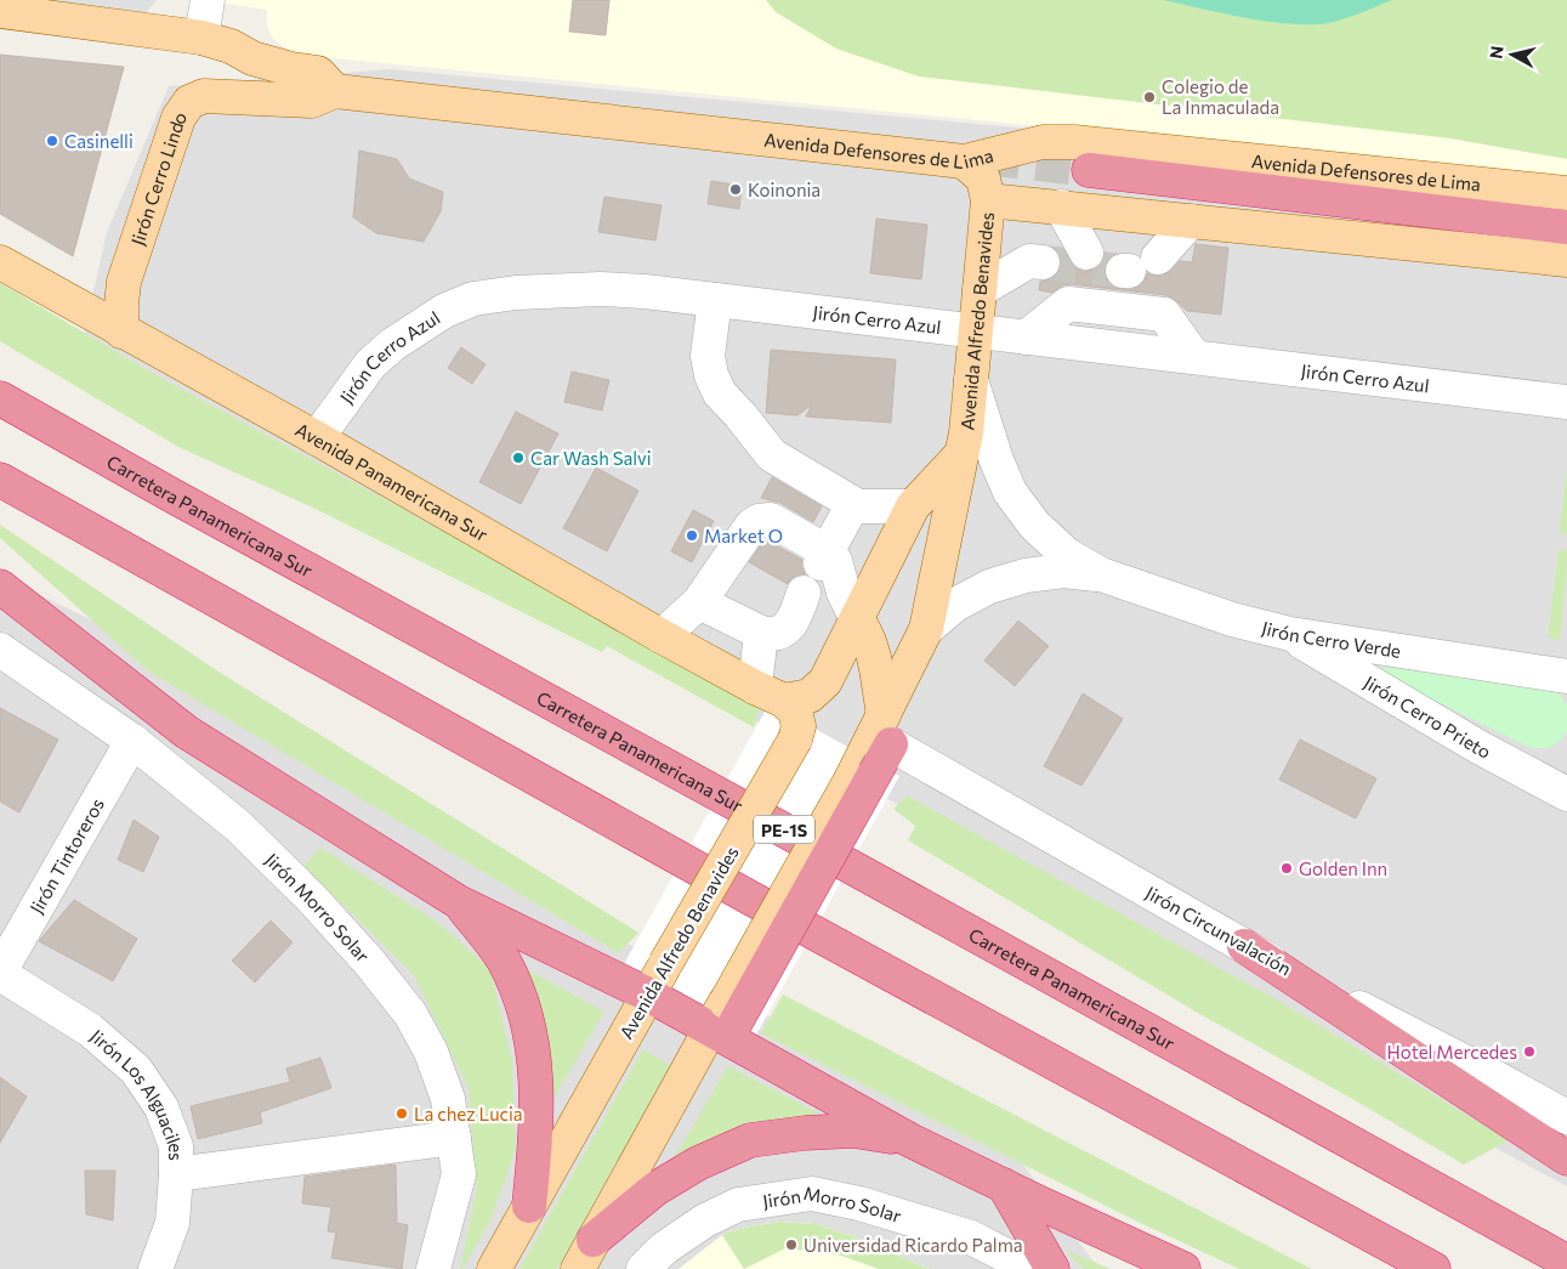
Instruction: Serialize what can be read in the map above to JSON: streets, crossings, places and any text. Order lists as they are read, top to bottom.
{
  "streets": {
    "highway": ["Carretera Panamericana Sur", "PE-1S"],
    "main road": [
      "Avenida Defensores de Lima",
      "Jirón Cerro Lindo",
      "Avenida Alfredo Benavides",
      "Avenida Panamericana Sur"
    ],
    "street": [
      "Jirón Cerro Azul",
      "Jirón Cerro Verde",
      "Jirón Cerro Prieto",
      "Jirón Tintoreros",
      "Jirón Morro Solar",
      "Jirón Circunvalación",
      "Jirón Los Alguaciles"
    ]
  },
  "crossings": [
    ["Avenida Defensores de Lima", "Jirón Cerro Lindo"],
    ["Avenida Defensores de Lima", "Avenida Alfredo Benavides"],
    ["Jirón Cerro Lindo", "Avenida Panamericana Sur"],
    ["Jirón Cerro Azul", "Avenida Alfredo Benavides"],
    ["Jirón Cerro Azul", "Avenida Panamericana Sur"],
    ["Avenida Alfredo Benavides", "Avenida Panamericana Sur"],
    ["Avenida Alfredo Benavides", "Jirón Cerro Verde"],
    ["Avenida Alfredo Benavides", "Jirón Circunvalación"],
    ["Jirón Cerro Verde", "Jirón Cerro Prieto"],
    ["Jirón Tintoreros", "Jirón Morro Solar"],
    ["Jirón Tintoreros", "Jirón Los Alguaciles"]
  ],
  "places": [
    "Colegio de La Inmaculada",
    "Casinelli",
    "Koinonia",
    "Car Wash Salvi",
    "Market O",
    "Golden Inn",
    "Hotel Mercedes",
    "La chez Lucia",
    "Universidad Ricardo Palma"
  ],
  "north": "left"
}
